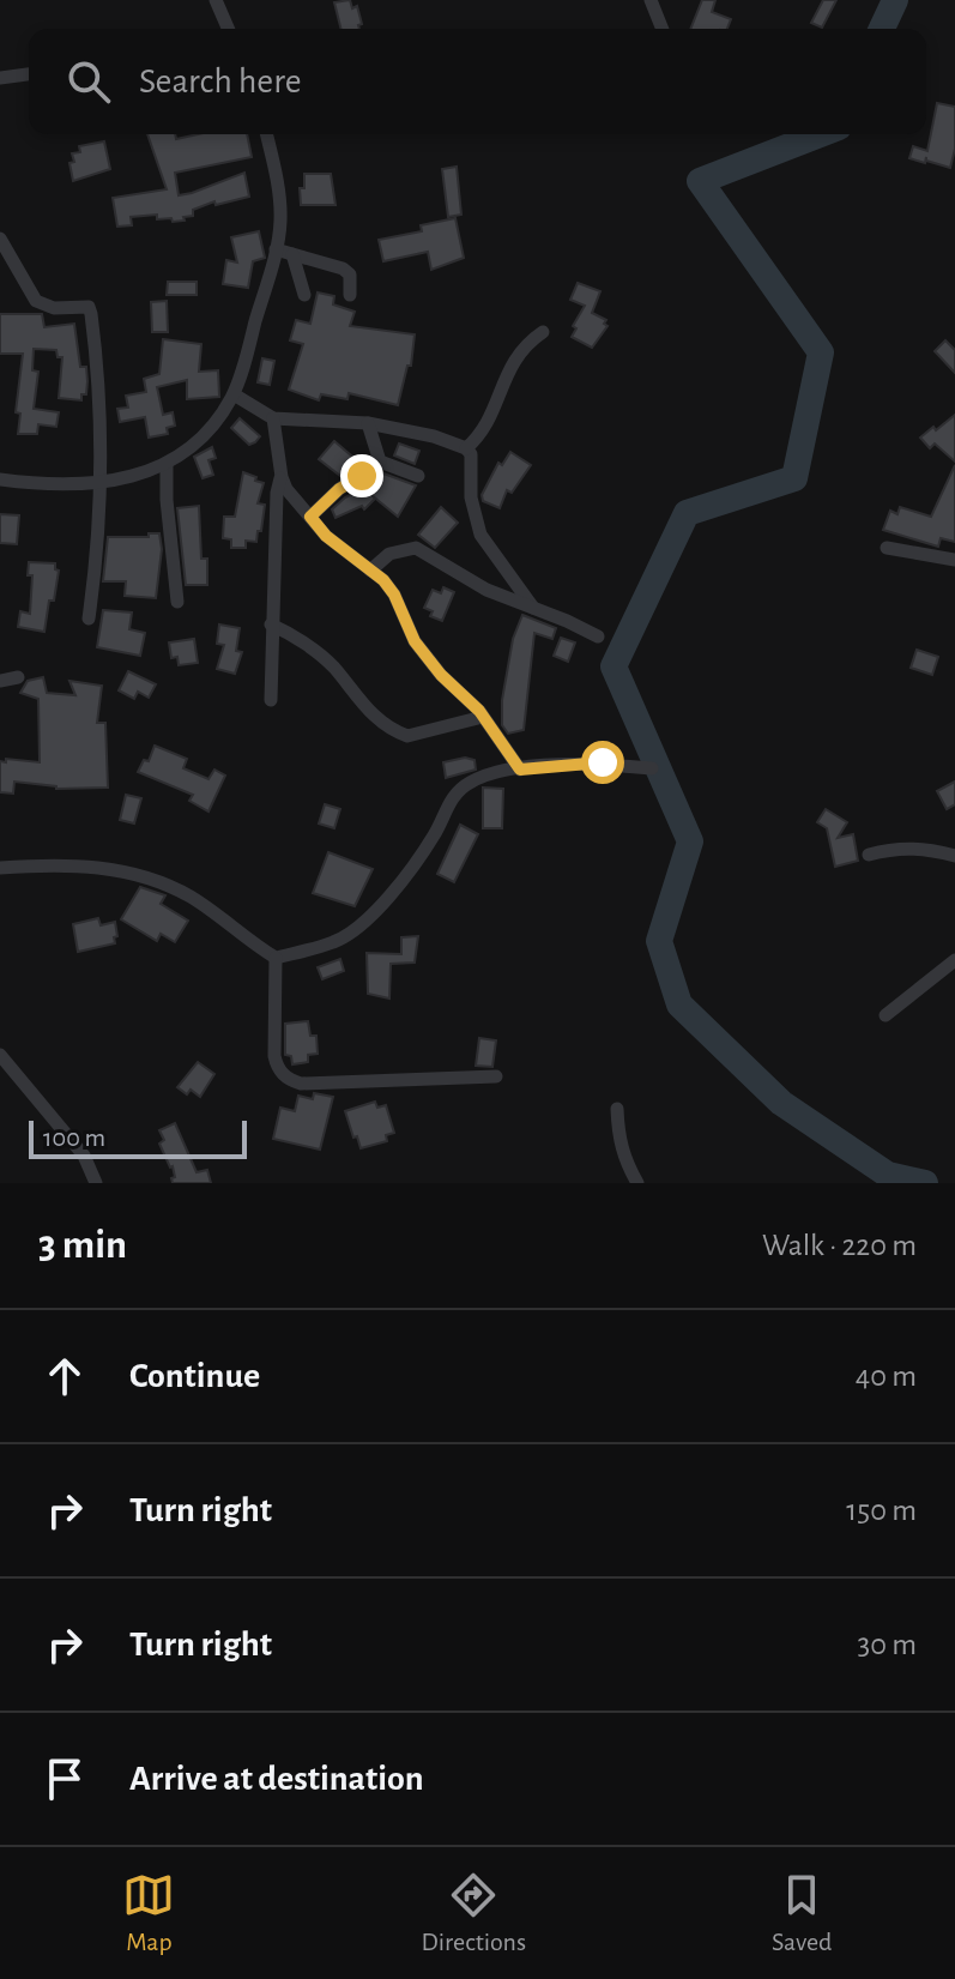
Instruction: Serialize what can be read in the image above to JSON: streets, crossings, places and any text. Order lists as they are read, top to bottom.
{
  "scale_bar": "100 m",
  "page": {
    "search": "Search here",
    "scale": "100 m",
    "heading": ["3 min", "Walk · 220 m"],
    "list": [
      ["Continue", "40 m"],
      ["Turn right", "150 m"],
      ["Turn right", "30 m"],
      "Arrive at destination"
    ],
    "nav": ["Map", "Directions", "Saved"]
  }
}
